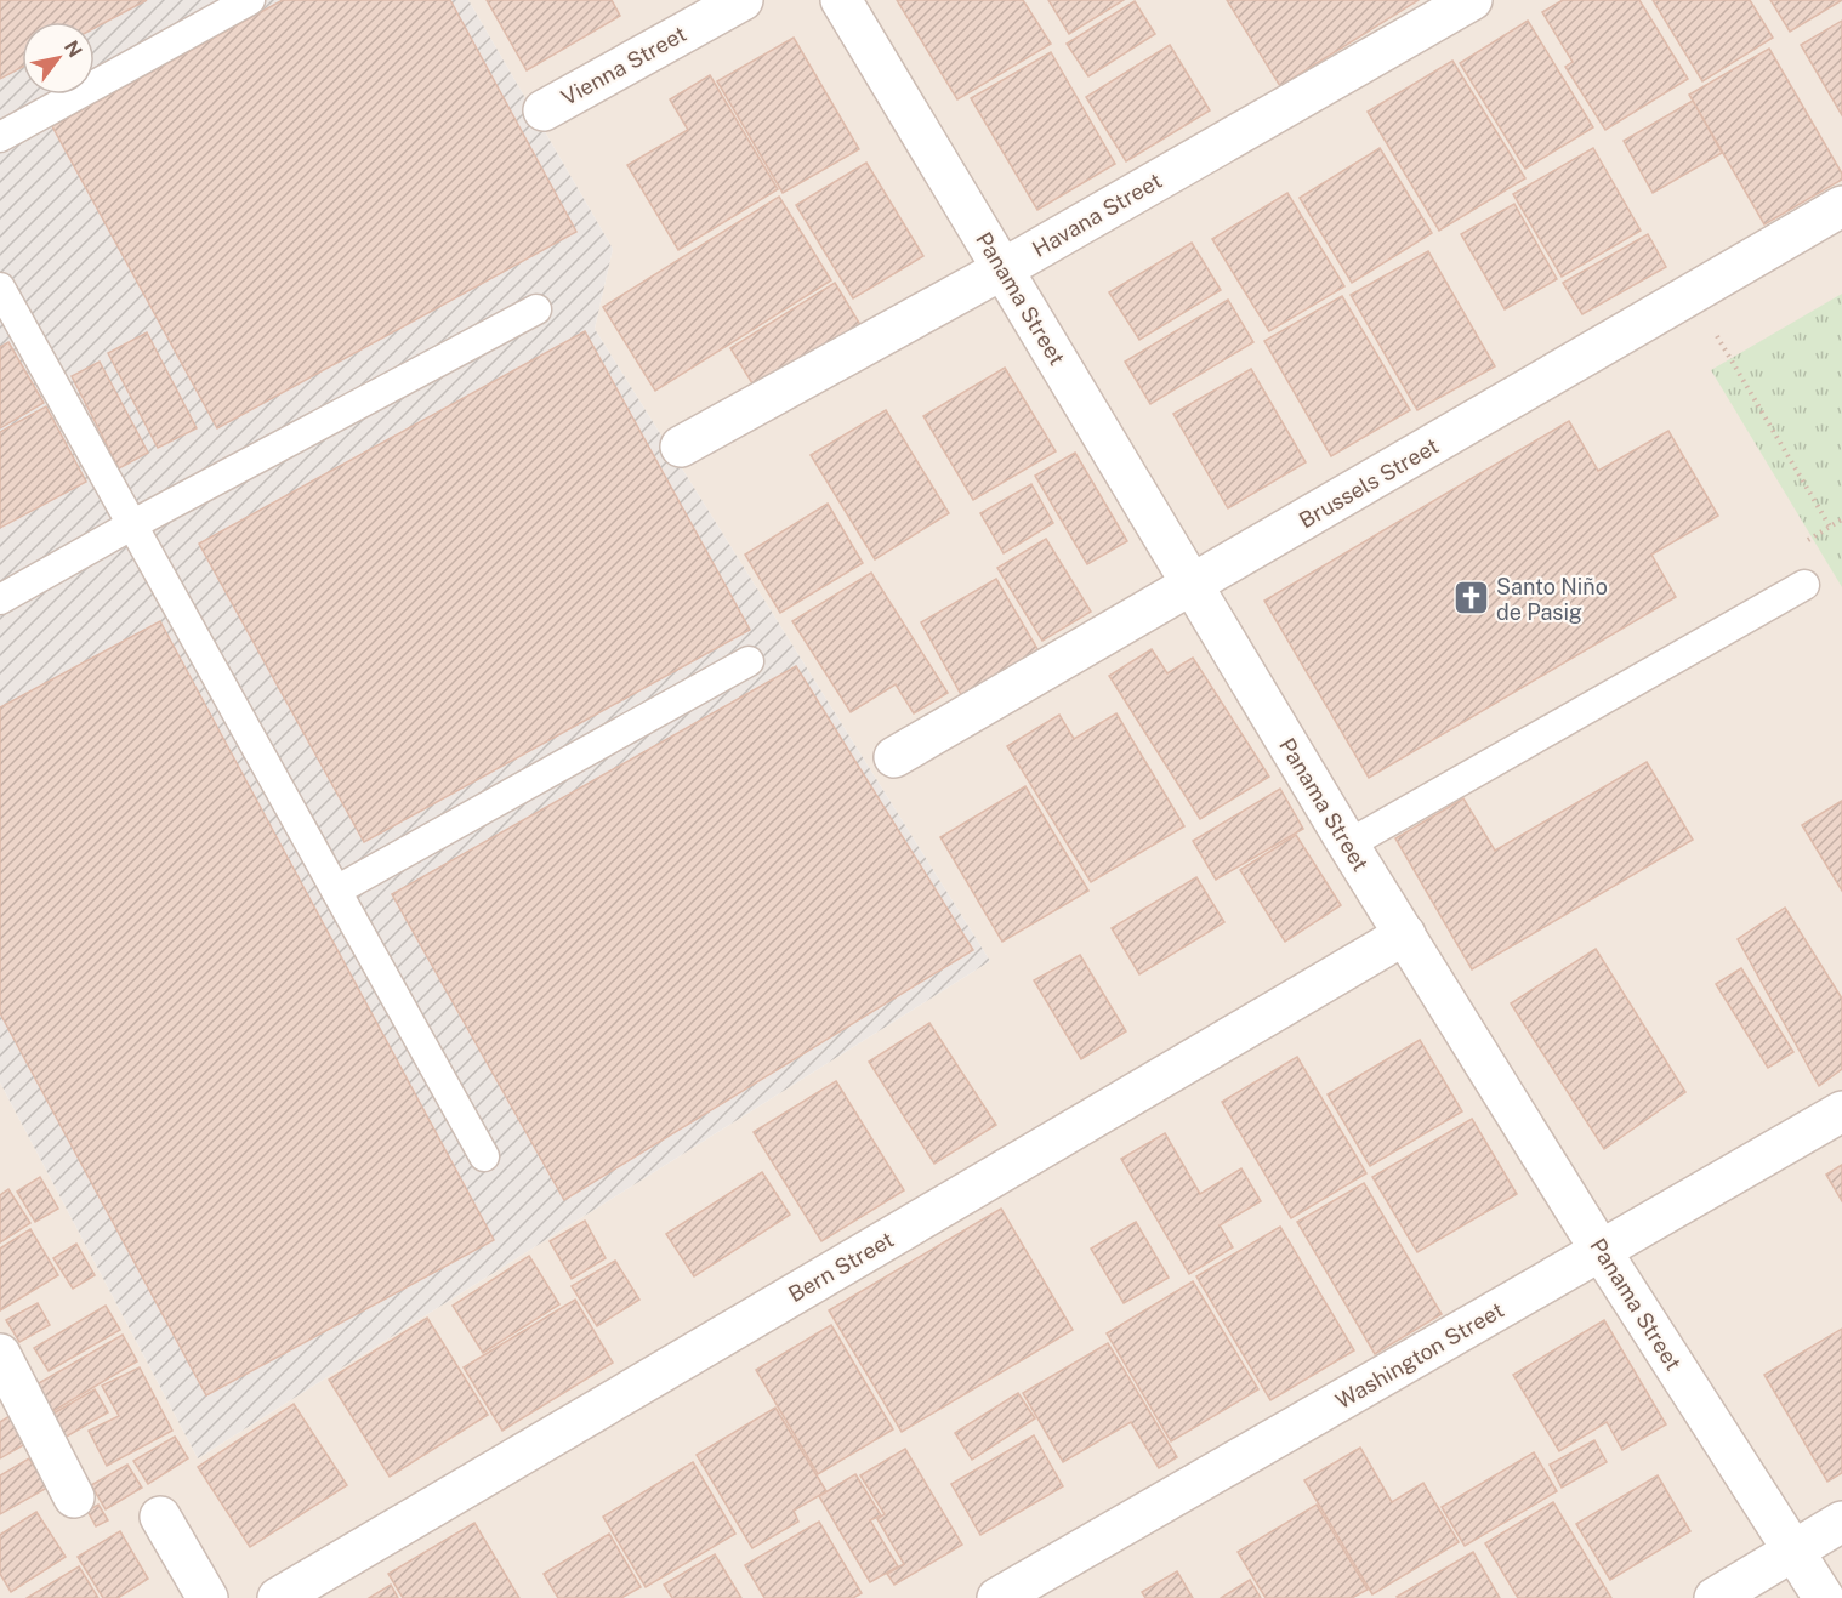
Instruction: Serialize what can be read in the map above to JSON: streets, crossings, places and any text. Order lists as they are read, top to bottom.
{
  "streets": {
    "street": [
      "Vienna Street",
      "Havana Street",
      "Panama Street",
      "Brussels Street",
      "Bern Street",
      "Washington Street"
    ]
  },
  "crossings": [
    ["Havana Street", "Panama Street"],
    ["Panama Street", "Brussels Street"],
    ["Panama Street", "Bern Street"],
    ["Panama Street", "Washington Street"]
  ],
  "places": {
    "church": ["Santo Niño de Pasig"]
  },
  "north": "top right"
}
